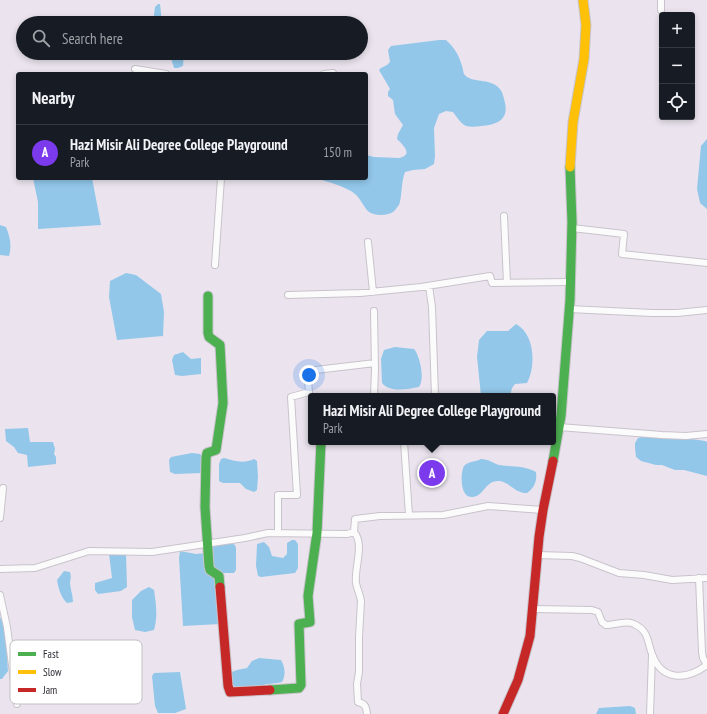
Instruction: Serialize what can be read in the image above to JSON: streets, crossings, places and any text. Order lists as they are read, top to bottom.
{
  "legend": ["Fast", "Slow", "Jam"],
  "page": {
    "map_buttons": ["+", "−"],
    "search": "Search here",
    "heading": "Nearby",
    "list": [
      {
        "mark": "A",
        "name": "Hazi Misir Ali Degree College Playground",
        "note": "Park",
        "value": "150 m"
      }
    ],
    "popup": ["Hazi Misir Ali Degree College Playground", "Park"],
    "pins": "A"
  }
}
